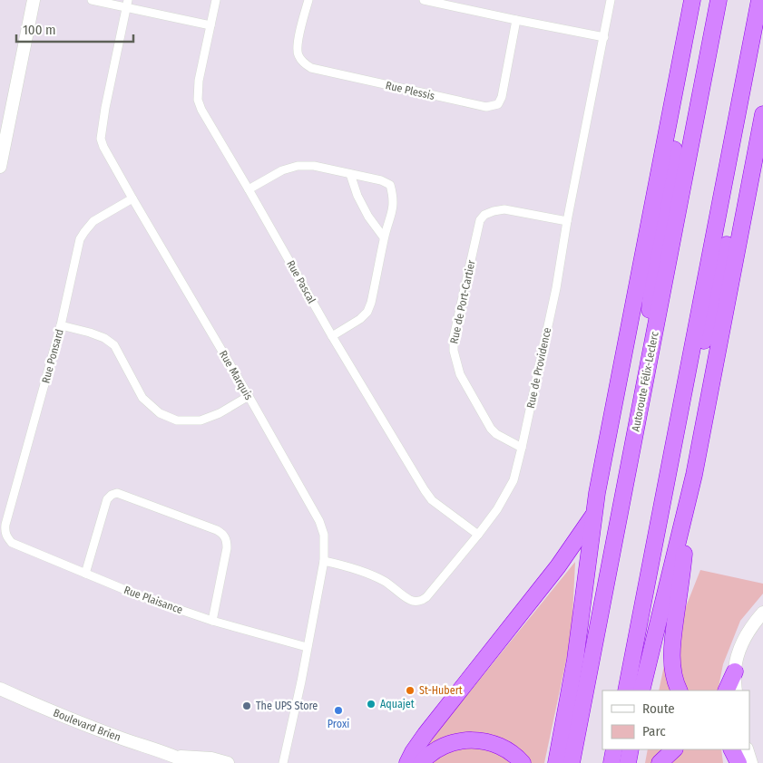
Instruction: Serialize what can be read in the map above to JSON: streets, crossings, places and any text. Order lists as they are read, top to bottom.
{
  "streets": {
    "highway": ["Autoroute Félix-Leclerc"],
    "street": [
      "Rue Plessis",
      "Rue Pascal",
      "Rue de Port-Cartier",
      "Rue Ponsard",
      "Rue de Providence",
      "Rue Marquis",
      "Rue Plaisance",
      "Boulevard Brien"
    ]
  },
  "crossings": [
    ["Rue Pascal", "Rue de Providence"],
    ["Rue de Port-Cartier", "Rue de Providence"],
    ["Rue Ponsard", "Rue Marquis"],
    ["Rue Ponsard", "Rue Plaisance"],
    ["Rue de Providence", "Rue Marquis"],
    ["Rue Marquis", "Rue Plaisance"]
  ],
  "places": [
    "St-Hubert",
    "Aquajet",
    "The UPS Store",
    "Proxi"
  ],
  "legend": ["Route", "Parc"],
  "scale_bar": "100 m"
}
